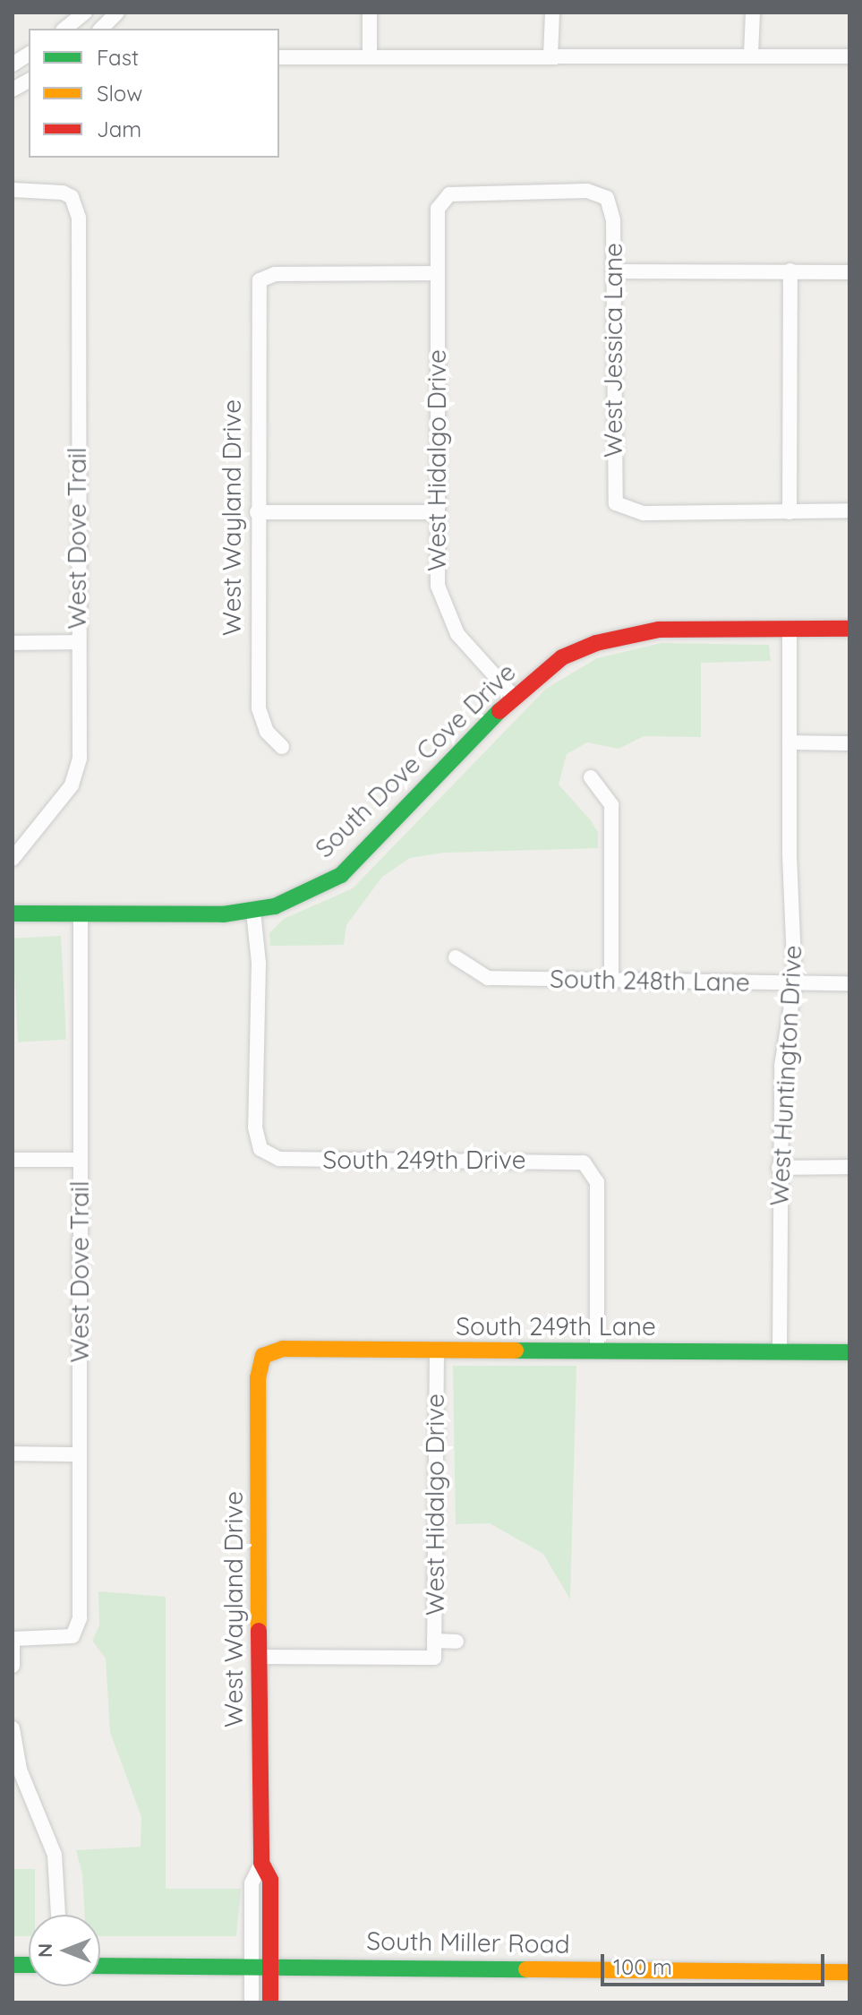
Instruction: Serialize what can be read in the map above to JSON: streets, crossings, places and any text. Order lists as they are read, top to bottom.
{
  "streets": {
    "street": [
      "West Jessica Lane",
      "West Hidalgo Drive",
      "West Wayland Drive",
      "West Dove Trail",
      "South Dove Cove Drive",
      "South 248th Lane",
      "West Huntington Drive",
      "South 249th Drive",
      "South 249th Lane",
      "South Miller Road"
    ]
  },
  "crossings": [
    ["West Jessica Lane", "West Hidalgo Drive"],
    ["West Hidalgo Drive", "West Wayland Drive"],
    ["West Hidalgo Drive", "South Dove Cove Drive"],
    ["West Hidalgo Drive", "South 249th Lane"],
    ["West Wayland Drive", "South 249th Lane"],
    ["West Wayland Drive", "South Miller Road"],
    ["West Dove Trail", "South Dove Cove Drive"],
    ["South Dove Cove Drive", "West Huntington Drive"],
    ["South Dove Cove Drive", "South 249th Drive"],
    ["South 248th Lane", "West Huntington Drive"],
    ["West Huntington Drive", "South 249th Lane"],
    ["South 249th Drive", "South 249th Lane"]
  ],
  "legend": ["Fast", "Slow", "Jam"],
  "scale_bar": "100 m",
  "north": "left"
}
